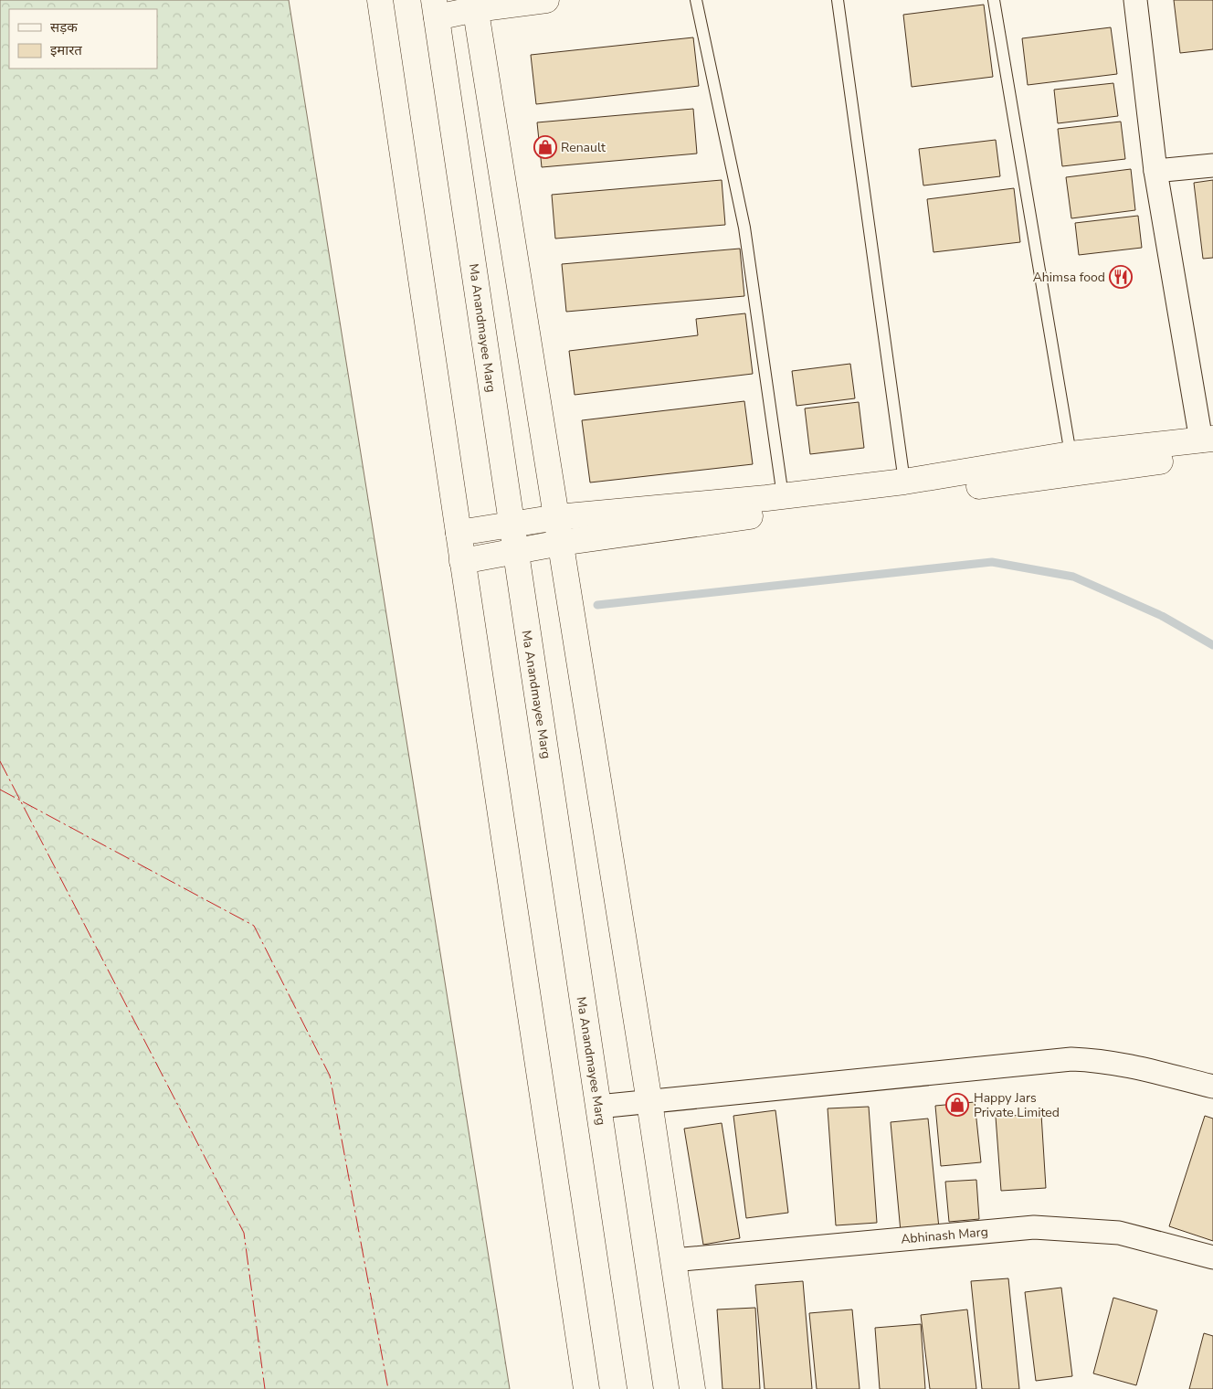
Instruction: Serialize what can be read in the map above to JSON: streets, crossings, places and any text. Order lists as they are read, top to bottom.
{
  "streets": {
    "street": ["Ma Anandmayee Marg", "Abhinash Marg"]
  },
  "places": {
    "shop": ["Renault", "Happy Jars Private Limited"],
    "restaurant": ["Ahimsa food"]
  },
  "legend": ["सड़क", "इमारत"]
}
